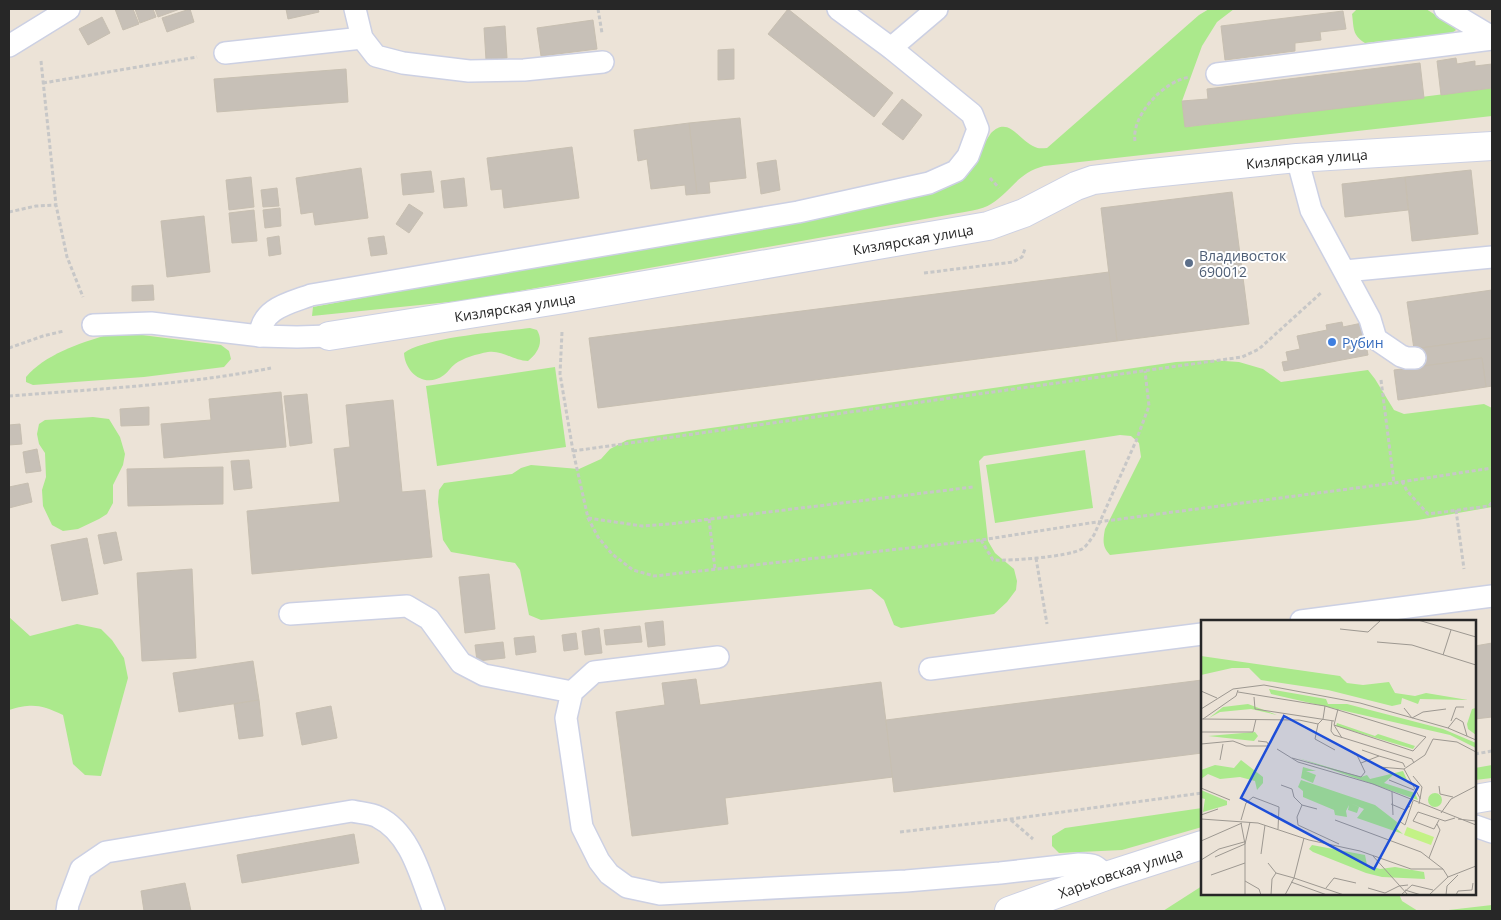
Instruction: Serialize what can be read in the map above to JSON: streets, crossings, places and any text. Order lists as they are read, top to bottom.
{
  "streets": {
    "street": ["Кизлярская улица", "Харьковская улица"]
  },
  "places": ["Владивосток 690012", "Рубин"]
}
